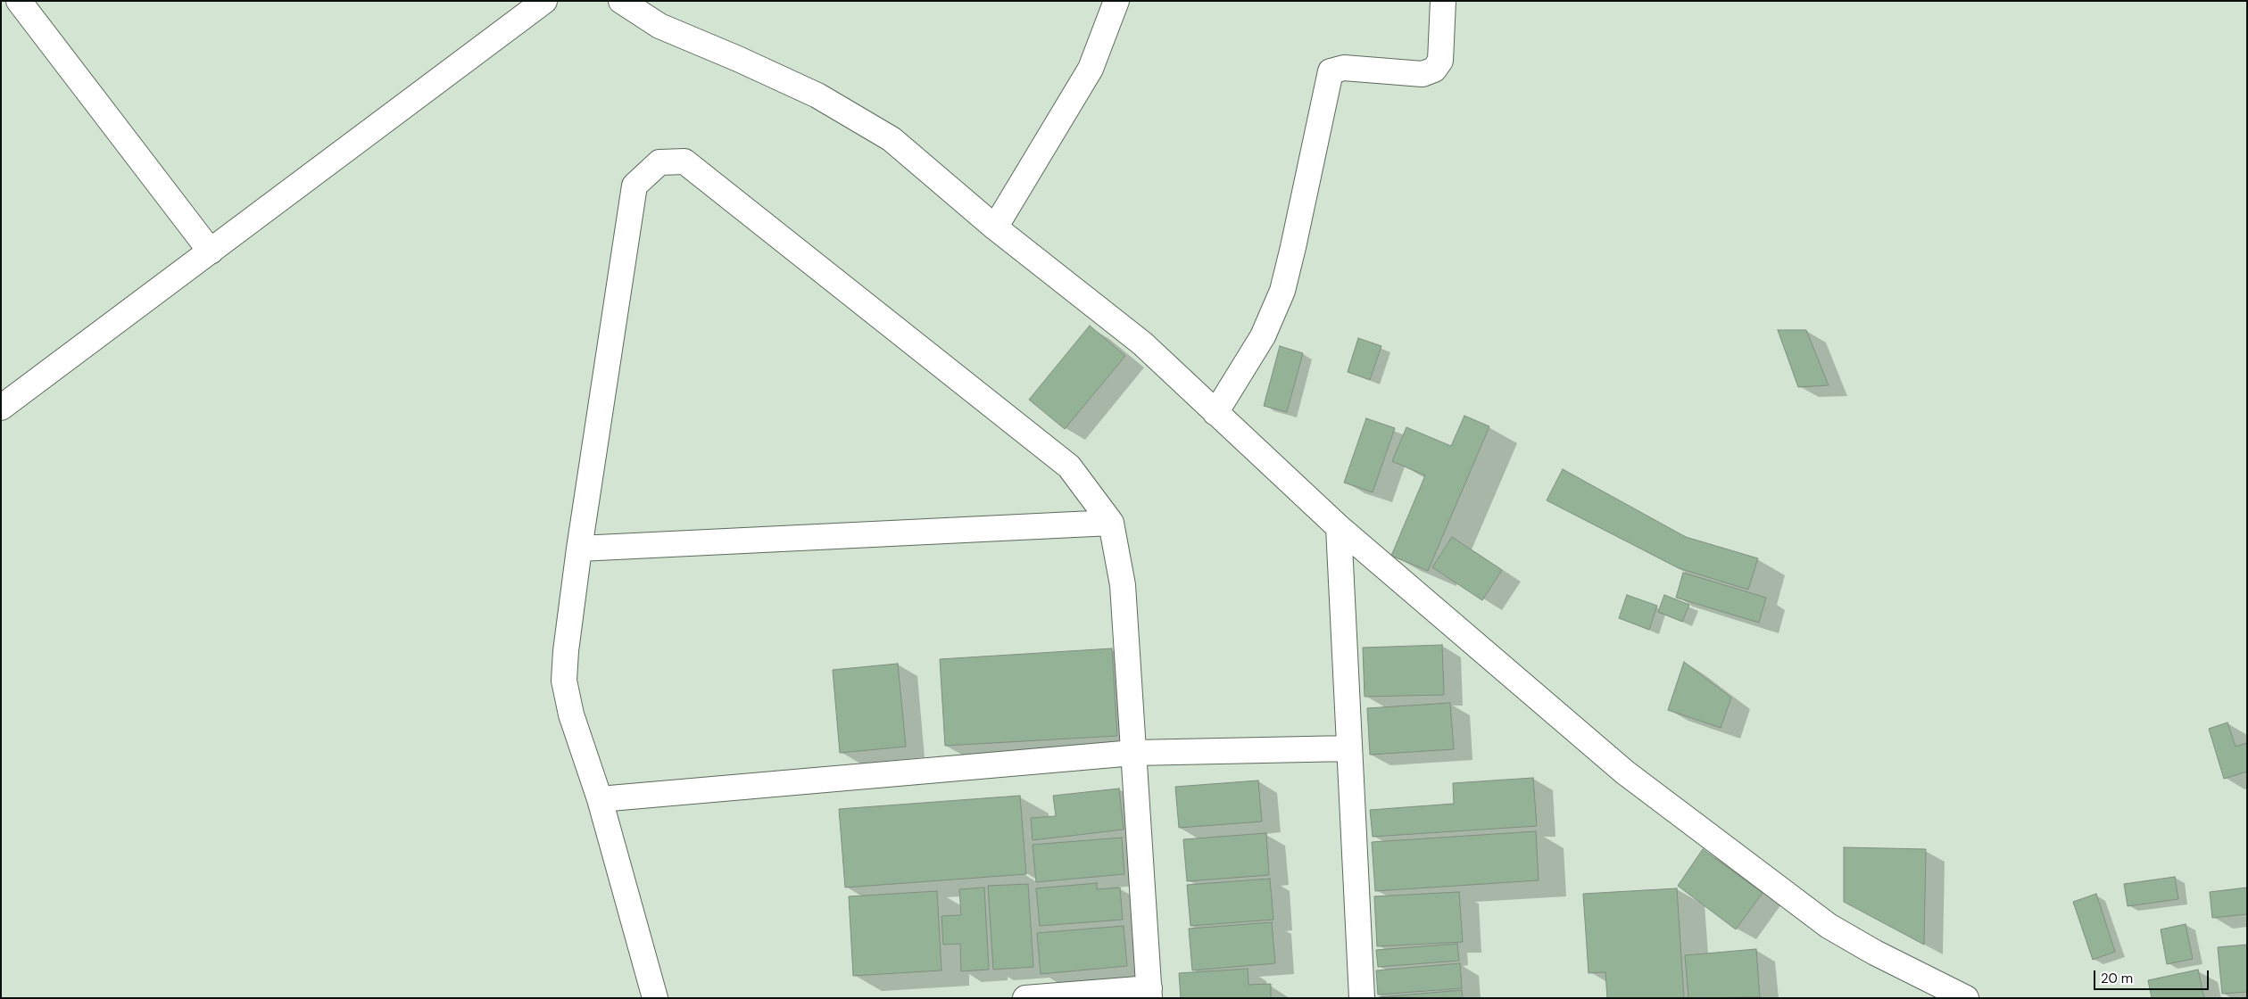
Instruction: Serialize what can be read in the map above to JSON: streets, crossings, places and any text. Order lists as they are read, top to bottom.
{
  "scale_bar": "20 m"
}
